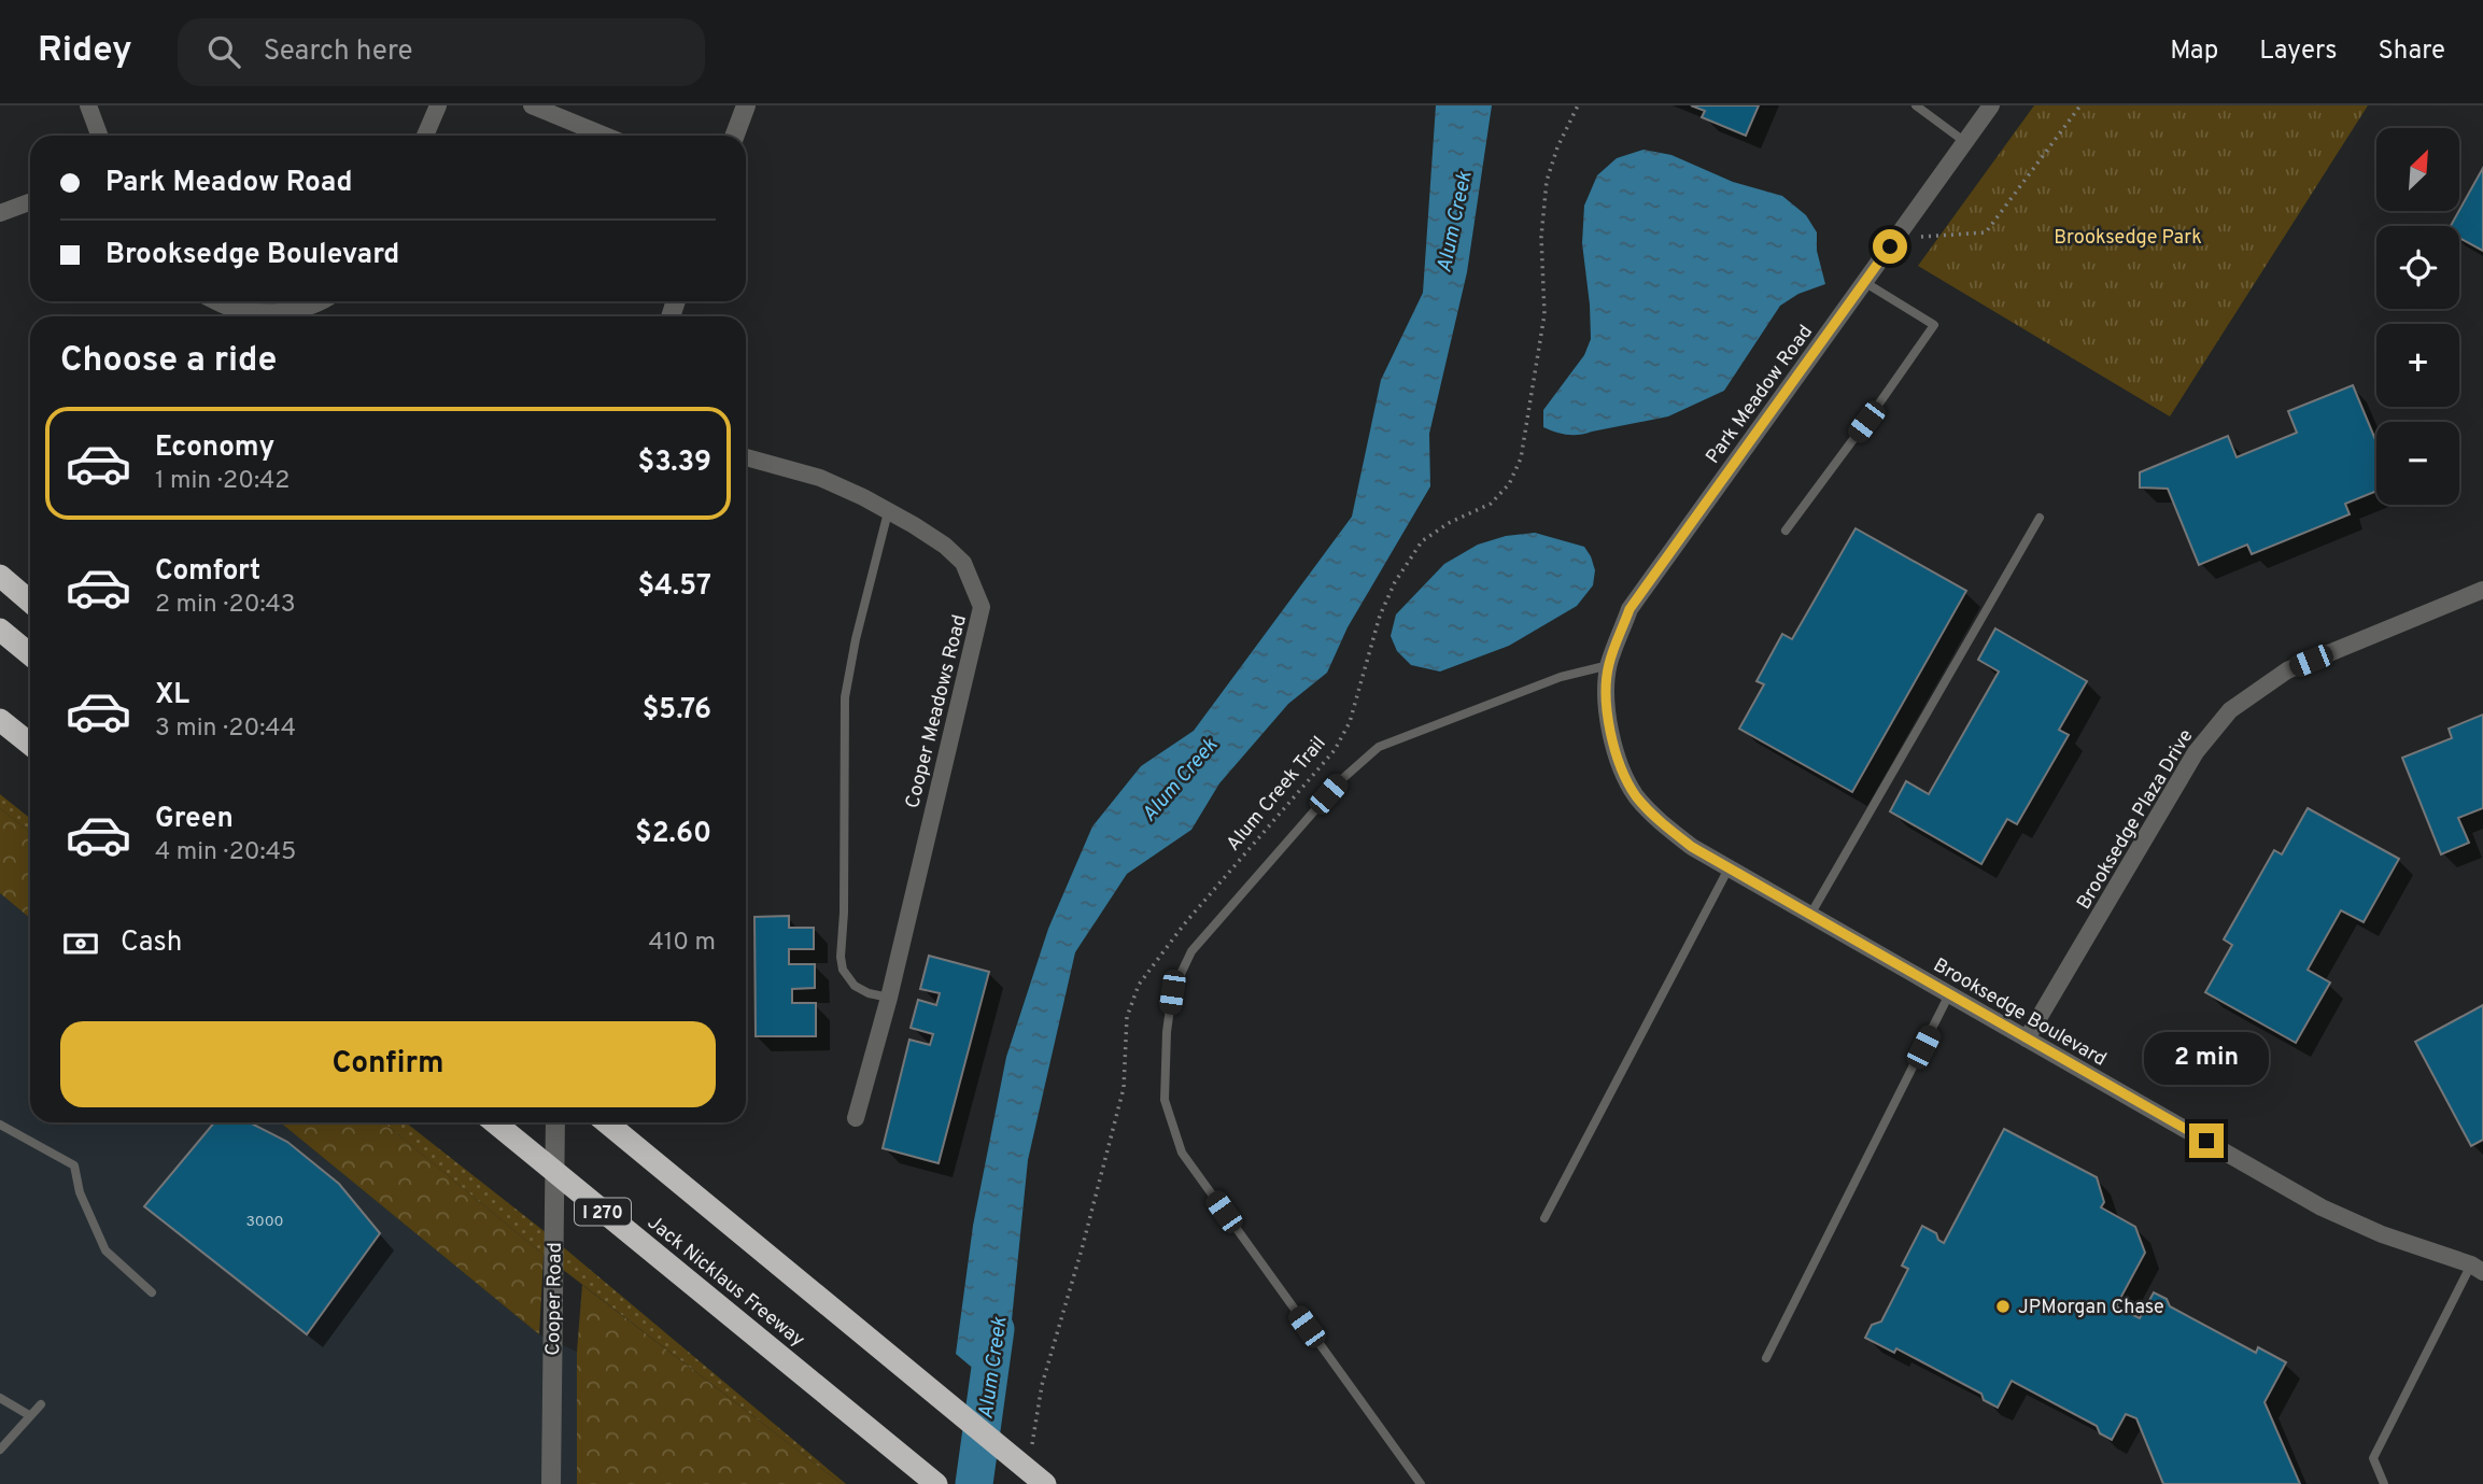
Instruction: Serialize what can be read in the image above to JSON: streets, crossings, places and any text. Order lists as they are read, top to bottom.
{
  "streets": {
    "highway": ["I 270", "Jack Nicklaus Freeway"],
    "street": [
      "Park Meadow Road",
      "Cooper Meadows Road",
      "Brooksedge Plaza Drive",
      "Brooksedge Boulevard",
      "Cooper Road"
    ],
    "path": ["Alum Creek Trail"]
  },
  "crossings": [
    ["Park Meadow Road", "Brooksedge Boulevard"],
    ["Brooksedge Plaza Drive", "Brooksedge Boulevard"]
  ],
  "water": ["Alum Creek"],
  "parks": ["Brooksedge Park"],
  "places": ["JPMorgan Chase"],
  "house_numbers": ["3000"],
  "north": "top right",
  "page": {
    "header": "Ridey",
    "search": "Search here",
    "nav": ["Map", "Layers", "Share"],
    "map_buttons": ["+", "−"],
    "banner": ["Park Meadow Road", "Brooksedge Boulevard"],
    "heading": "Choose a ride",
    "list": [
      {
        "name": "Economy",
        "note": "1 min · 20:42",
        "value": "$3.39"
      },
      {
        "name": "Comfort",
        "note": "2 min · 20:43",
        "value": "$4.57"
      },
      {
        "name": "XL",
        "note": "3 min · 20:44",
        "value": "$5.76"
      },
      {
        "name": "Green",
        "note": "4 min · 20:45",
        "value": "$2.60"
      }
    ],
    "pay": ["Cash", "410 m"],
    "buttons": "Confirm",
    "bubble": "2 min"
  }
}
